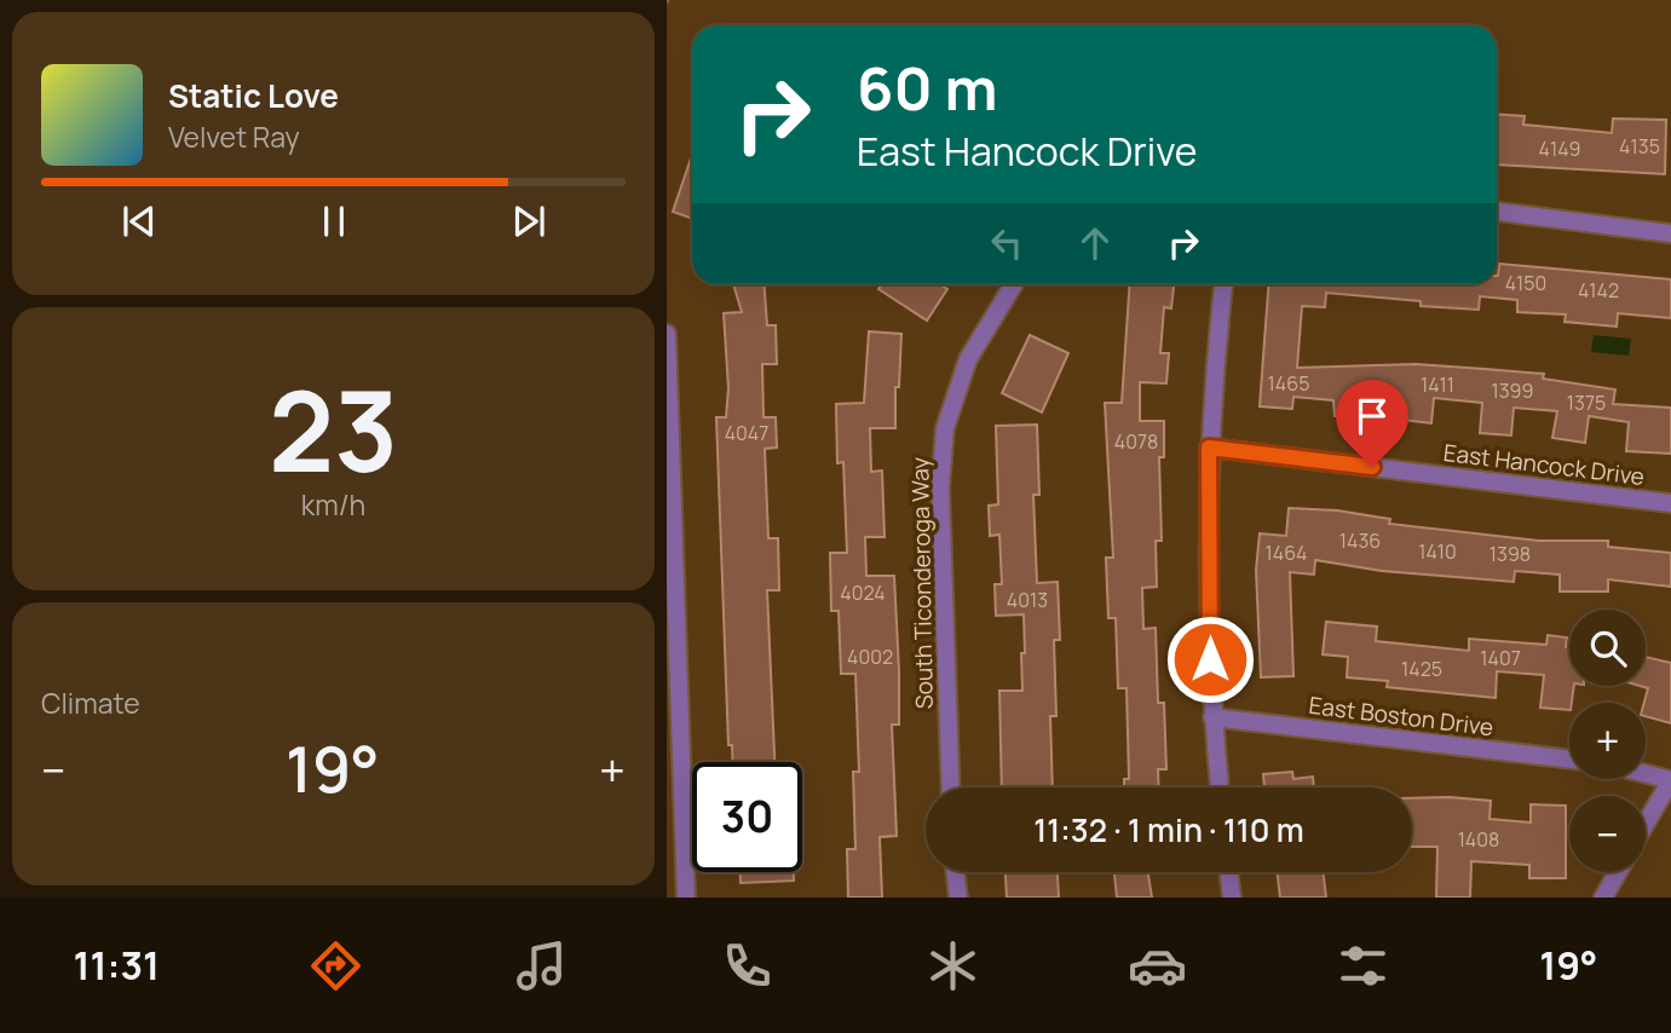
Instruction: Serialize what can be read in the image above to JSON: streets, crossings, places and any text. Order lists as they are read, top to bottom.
{
  "streets": {
    "street": ["East Hancock Drive", "South Ticonderoga Way", "East Boston Drive"]
  },
  "house_numbers": [
    "4135",
    "4149",
    "4150",
    "4142",
    "1465",
    "1411",
    "1399",
    "1375",
    "4047",
    "4078",
    "1436",
    "1410",
    "1464",
    "1398",
    "4024",
    "4013",
    "4002",
    "1407",
    "1425",
    "1408"
  ],
  "page": {
    "turn": ["60 m", "East Hancock Drive"],
    "song": ["Static Love", "Velvet Ray"],
    "tile": [
      ["23", "km/h"],
      "Climate"
    ],
    "map_buttons": ["+", "−"],
    "heat": ["−", "19°", "+"],
    "limit": "30",
    "trip": "11:32 · 1 min · 110 m",
    "tabs": ["11:31", "19°"]
  }
}
